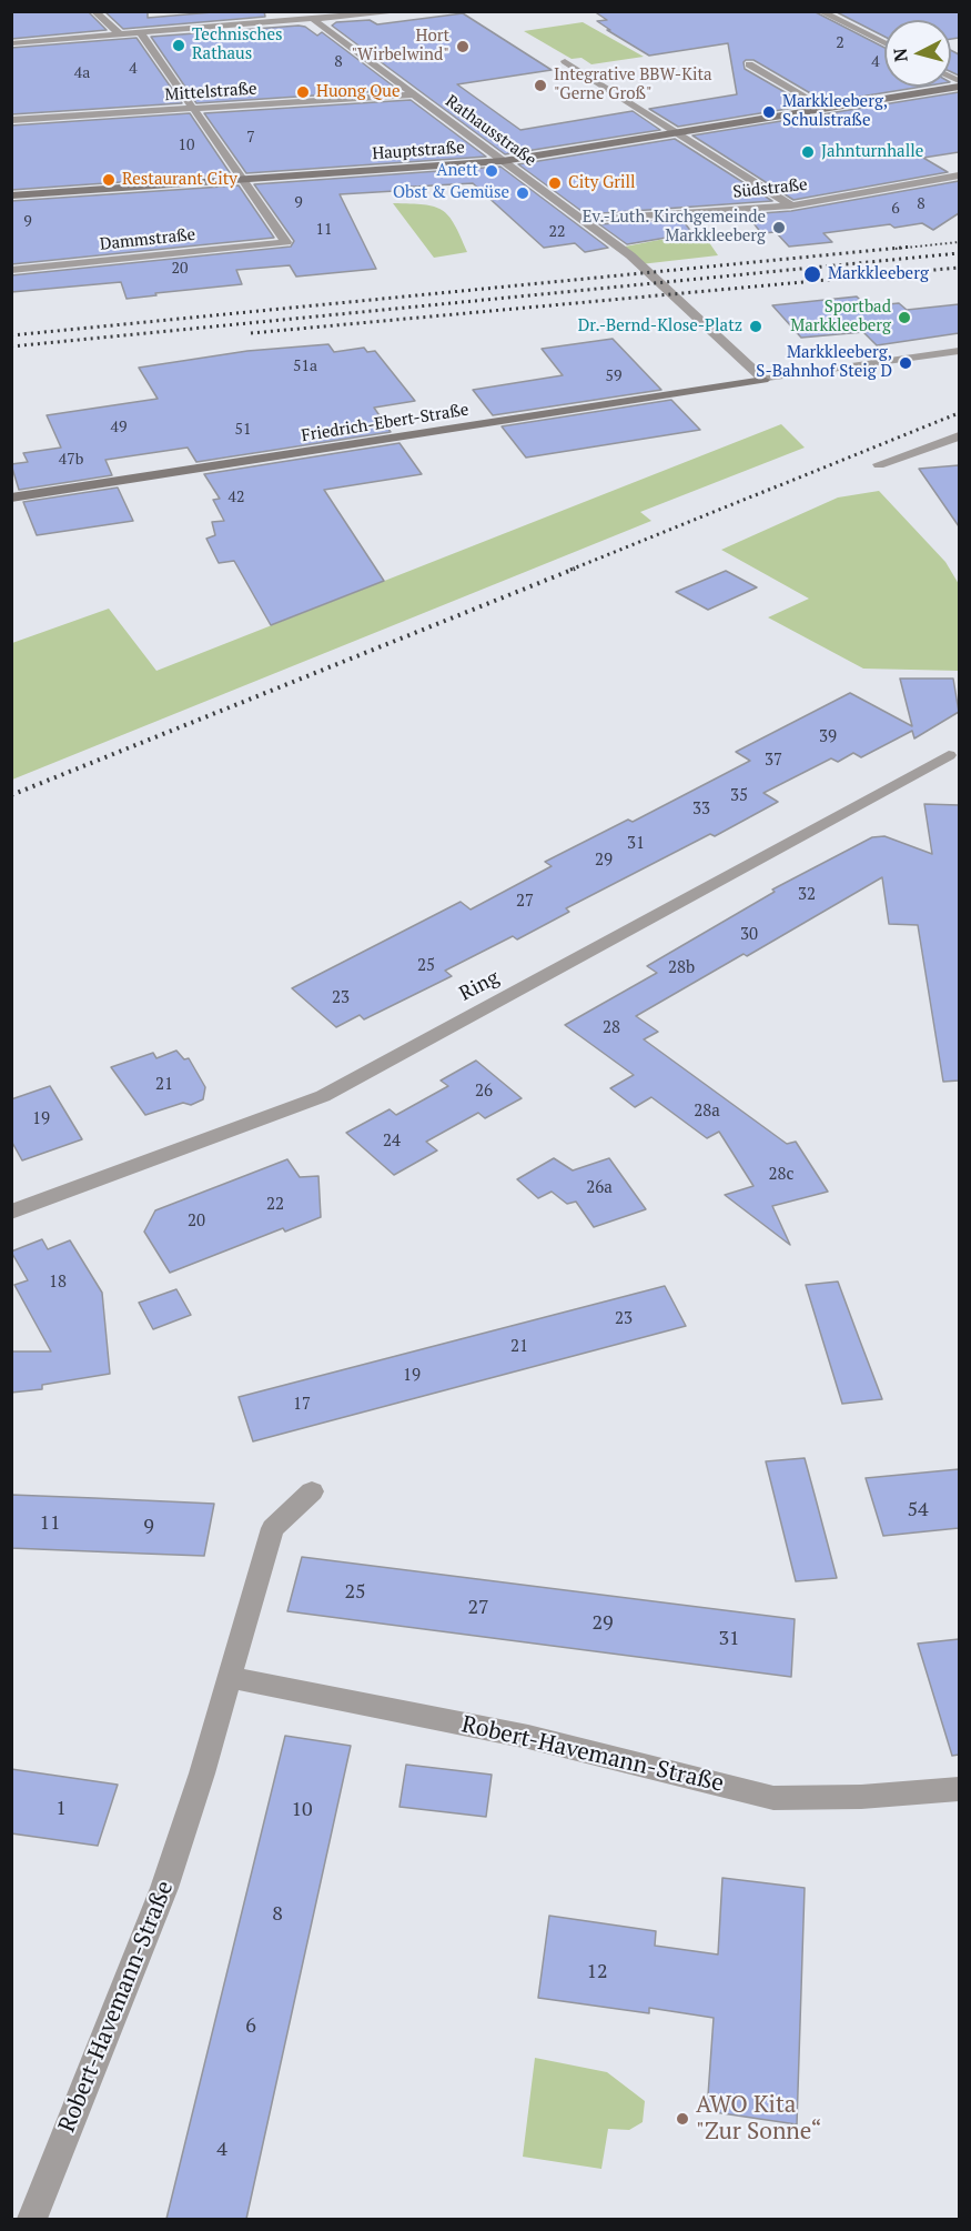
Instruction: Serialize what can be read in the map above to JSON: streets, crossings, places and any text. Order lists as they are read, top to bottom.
{
  "streets": {
    "main road": ["Hauptstraße", "Friedrich-Ebert-Straße"],
    "street": [
      "Mittelstraße",
      "Rathausstraße",
      "Südstraße",
      "Dammstraße",
      "Ring",
      "Robert-Havemann-Straße"
    ]
  },
  "crossings": [
    ["Mittelstraße", "Rathausstraße"],
    ["Rathausstraße", "Hauptstraße"],
    ["Rathausstraße", "Südstraße"],
    ["Rathausstraße", "Friedrich-Ebert-Straße"],
    ["Hauptstraße", "Dammstraße"]
  ],
  "places": [
    "Technisches Rathaus",
    "Hort \"Wirbelwind\"",
    "Integrative BBW-Kita \"Gerne Groß\"",
    "Huong Que",
    "Markkleeberg, Schulstraße",
    "Jahnturnhalle",
    "Anett",
    "Restaurant City",
    "City Grill",
    "Obst & Gemüse",
    "Ev.-Luth. Kirchgemeinde Markkleeberg",
    "Markkleeberg",
    "Sportbad Markkleeberg",
    "Dr.-Bernd-Klose-Platz",
    "Markkleeberg, S-Bahnhof Steig D",
    "AWO Kita \"Zur Sonne“"
  ],
  "house_numbers": [
    "2",
    "8",
    "4",
    "4",
    "4a",
    "7",
    "10",
    "9",
    "8",
    "6",
    "9",
    "11",
    "22",
    "20",
    "51a",
    "59",
    "49",
    "51",
    "47b",
    "42",
    "39",
    "37",
    "35",
    "33",
    "31",
    "29",
    "32",
    "27",
    "30",
    "25",
    "28b",
    "23",
    "28",
    "21",
    "26",
    "28a",
    "19",
    "24",
    "28c",
    "26a",
    "22",
    "20",
    "18",
    "23",
    "21",
    "19",
    "17",
    "54",
    "11",
    "9",
    "25",
    "27",
    "29",
    "31",
    "1",
    "10",
    "8",
    "12",
    "6",
    "4"
  ],
  "north": "left"
}
